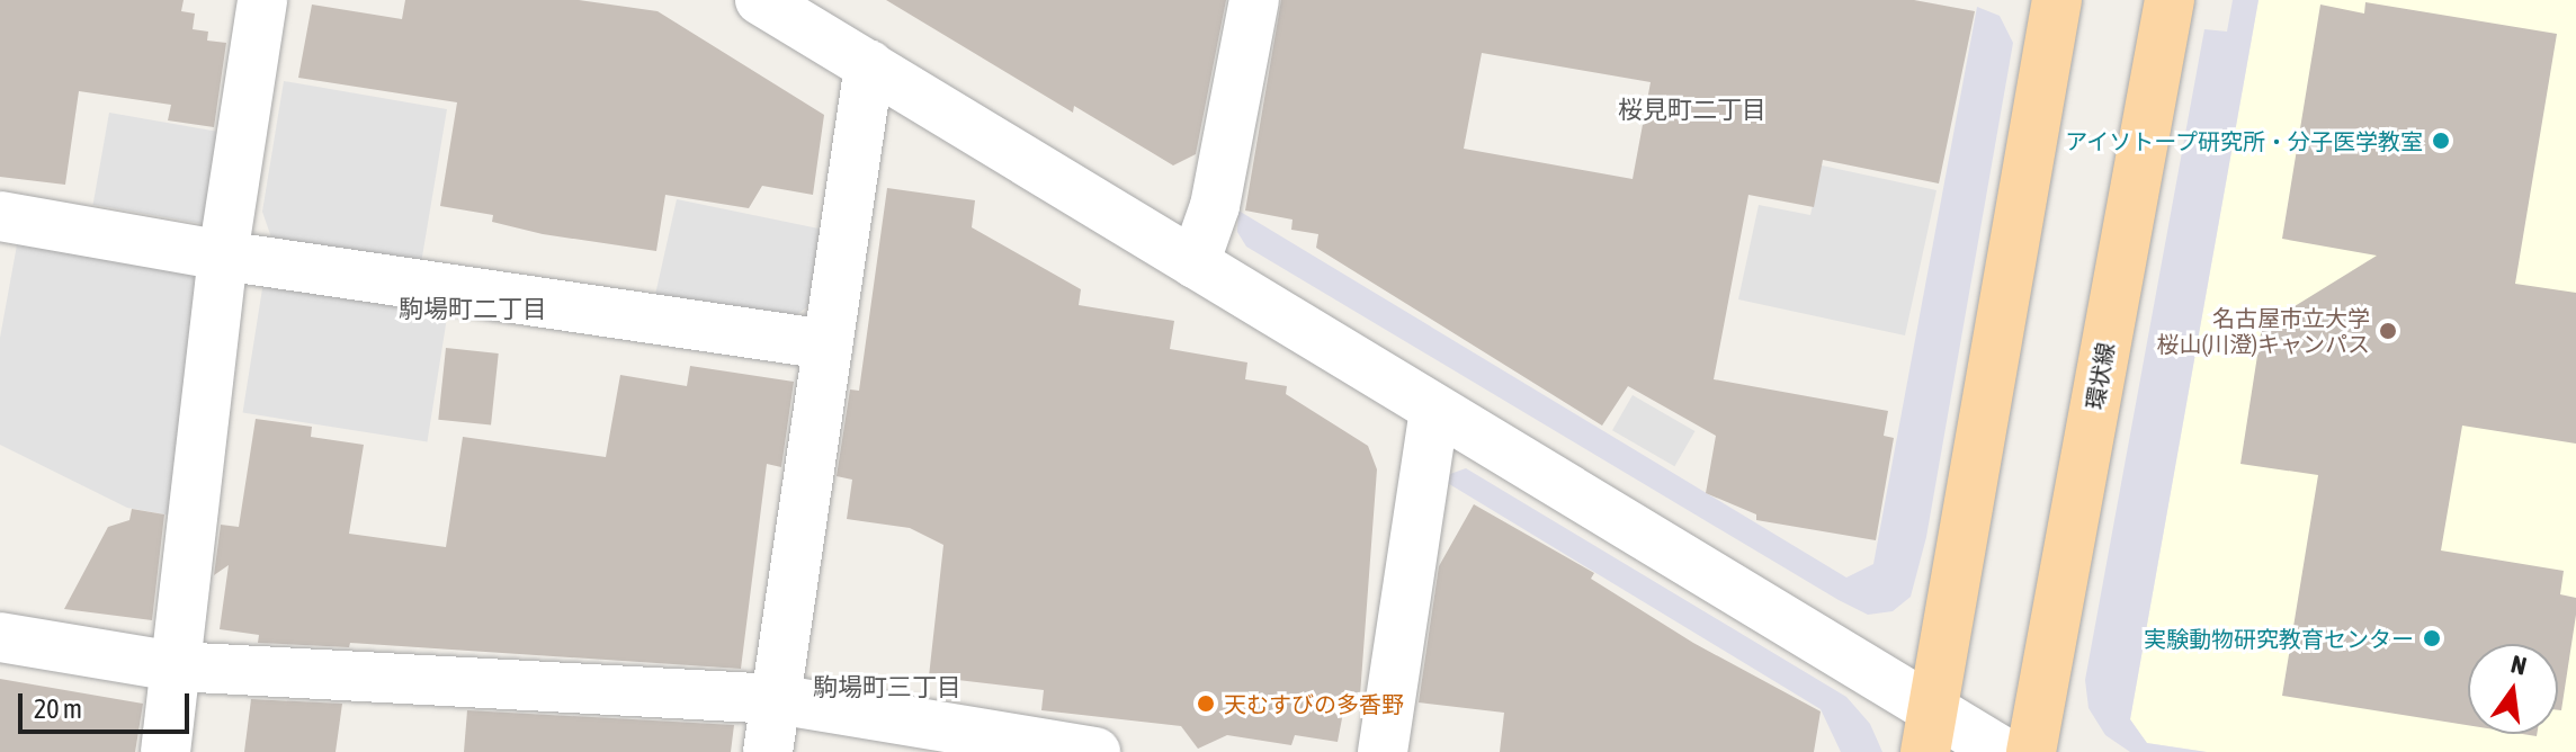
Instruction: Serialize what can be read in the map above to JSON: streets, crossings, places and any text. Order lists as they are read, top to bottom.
{
  "streets": {
    "main road": ["環状線"]
  },
  "districts": ["桜見町二丁目", "駒場町二丁目", "駒場町三丁目"],
  "places": [
    "アイソトープ研究所・分子医学教室",
    "名古屋市立大学 桜山(川澄)キャンパス",
    "実験動物研究教育センター",
    "天むすびの多香野"
  ],
  "scale_bar": "20 m",
  "north": "top"
}
